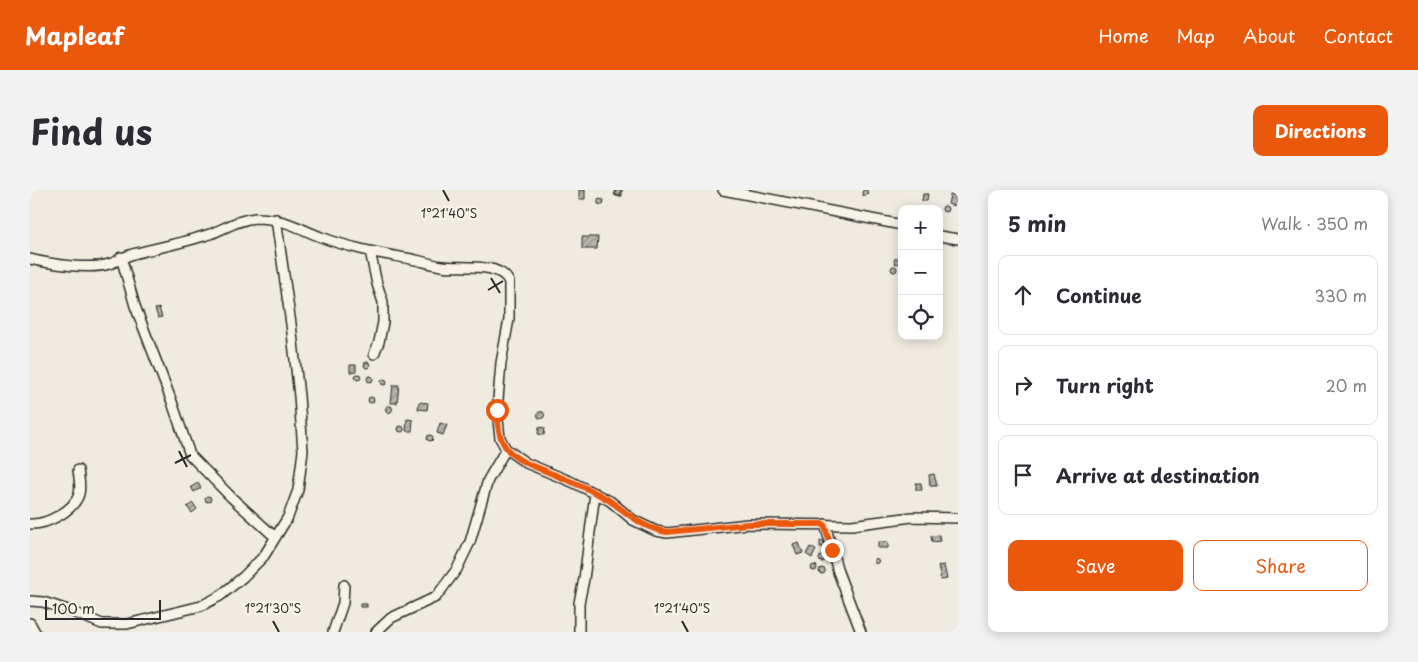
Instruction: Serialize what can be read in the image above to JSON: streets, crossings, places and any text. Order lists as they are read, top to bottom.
{
  "scale_bar": "100 m",
  "page": {
    "header": "Mapleaf",
    "nav": [
      "Home",
      "Map",
      "About",
      "Contact"
    ],
    "title": "Find us",
    "buttons": [
      "Directions",
      ["Save", "Share"]
    ],
    "heading": ["5 min", "Walk · 350 m"],
    "map_buttons": ["+", "−"],
    "list": [
      ["Continue", "330 m"],
      ["Turn right", "20 m"],
      "Arrive at destination"
    ],
    "scale": "100 m"
  },
  "coordinates": ["1°21'40\"S", "1°21'30\"S"]
}
